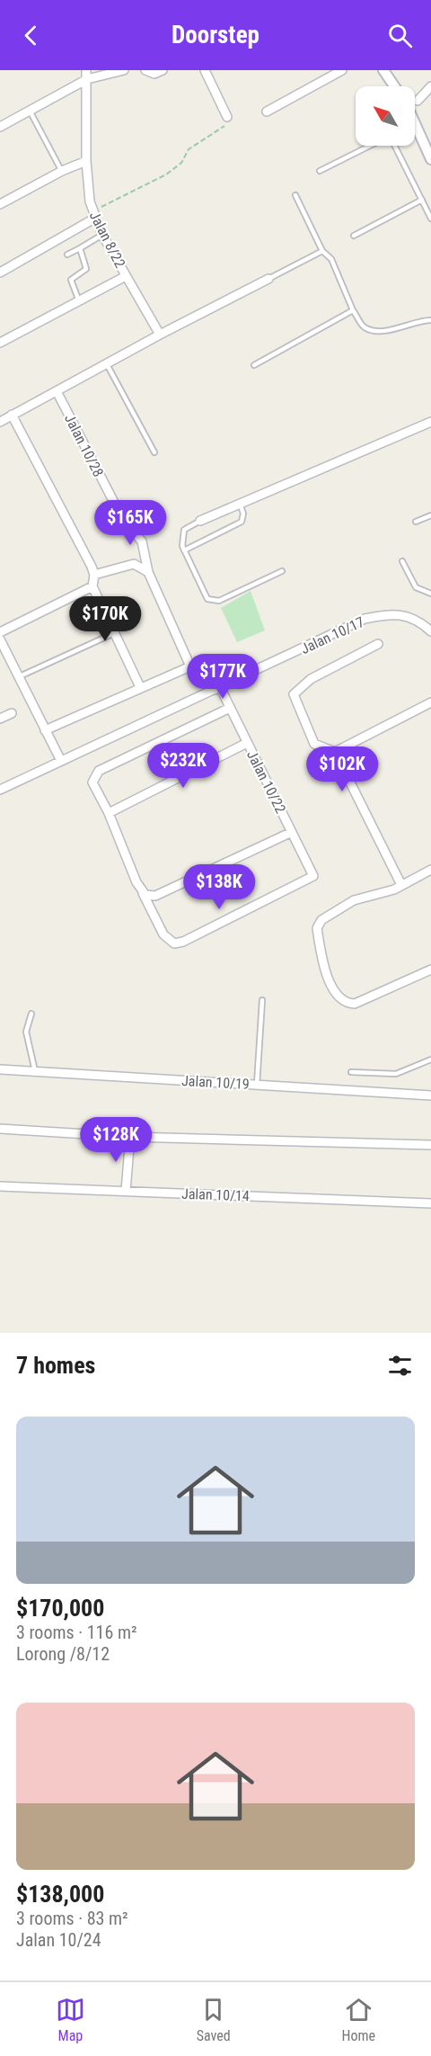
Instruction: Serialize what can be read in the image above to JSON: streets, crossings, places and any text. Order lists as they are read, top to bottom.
{
  "streets": {
    "street": [
      "Jalan 8/22",
      "Jalan 10/28",
      "Jalan 10/17",
      "Jalan 10/22",
      "Jalan 10/19",
      "Jalan 10/14"
    ]
  },
  "crossings": [
    ["Jalan 10/17", "Jalan 10/22"]
  ],
  "north": "top left",
  "page": {
    "header": "Doorstep",
    "price": [
      "$165K",
      "$170K",
      "$177K",
      "$232K",
      "$102K",
      "$138K",
      "$128K"
    ],
    "heading": "7 homes",
    "list": [
      {
        "name": "$170,000",
        "note": "3 rooms · 116 m² · Lorong /8/12"
      },
      {
        "name": "$138,000",
        "note": "3 rooms · 83 m² · Jalan 10/24"
      }
    ],
    "tabs": ["Map", "Saved", "Home"]
  }
}
